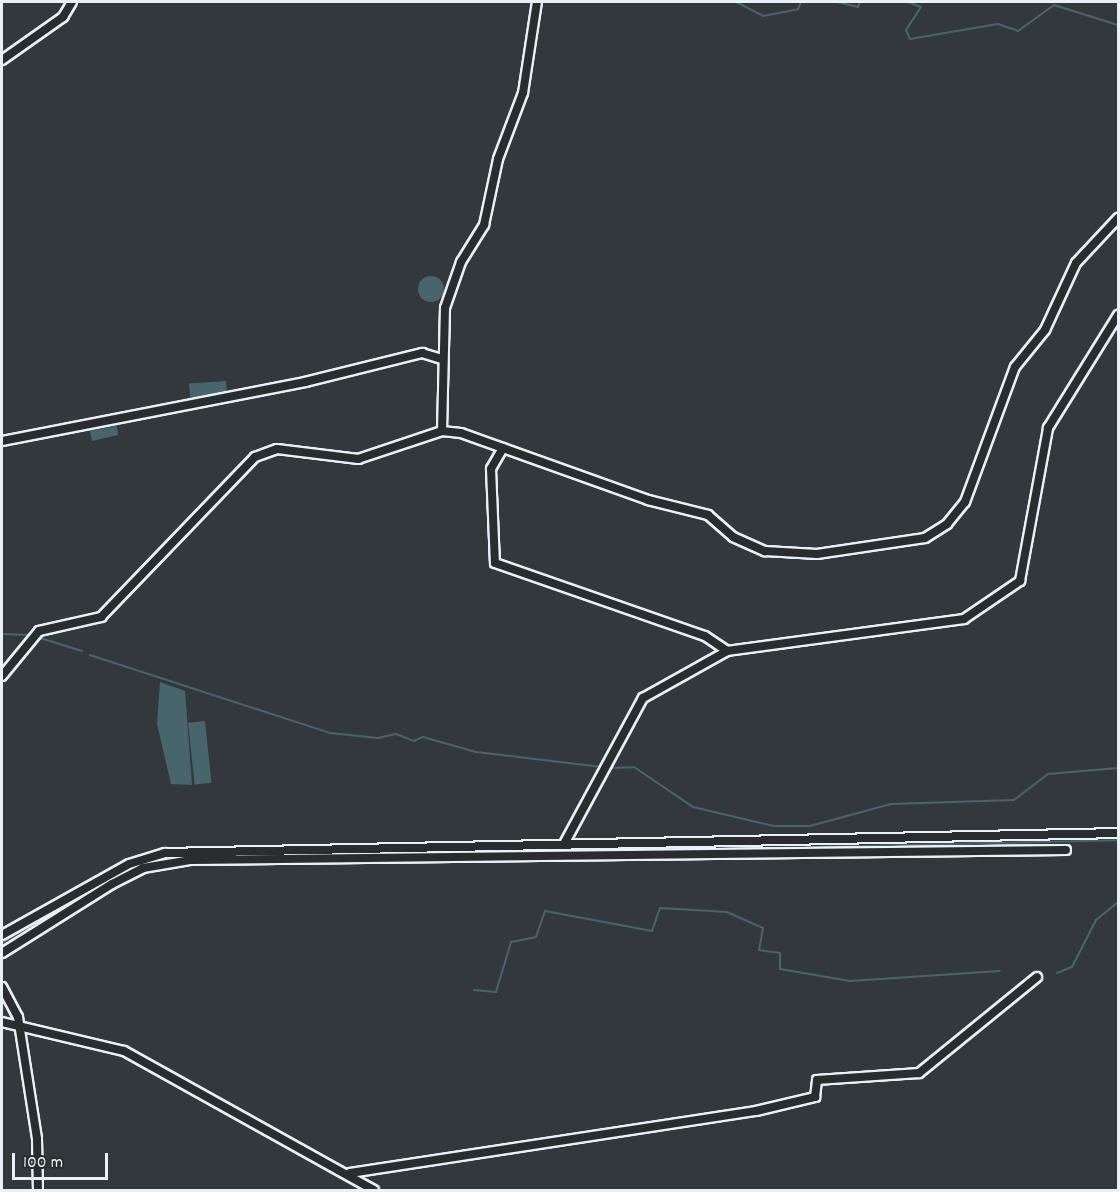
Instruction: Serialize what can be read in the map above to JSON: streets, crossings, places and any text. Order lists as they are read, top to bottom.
{
  "scale_bar": "100 m"
}
